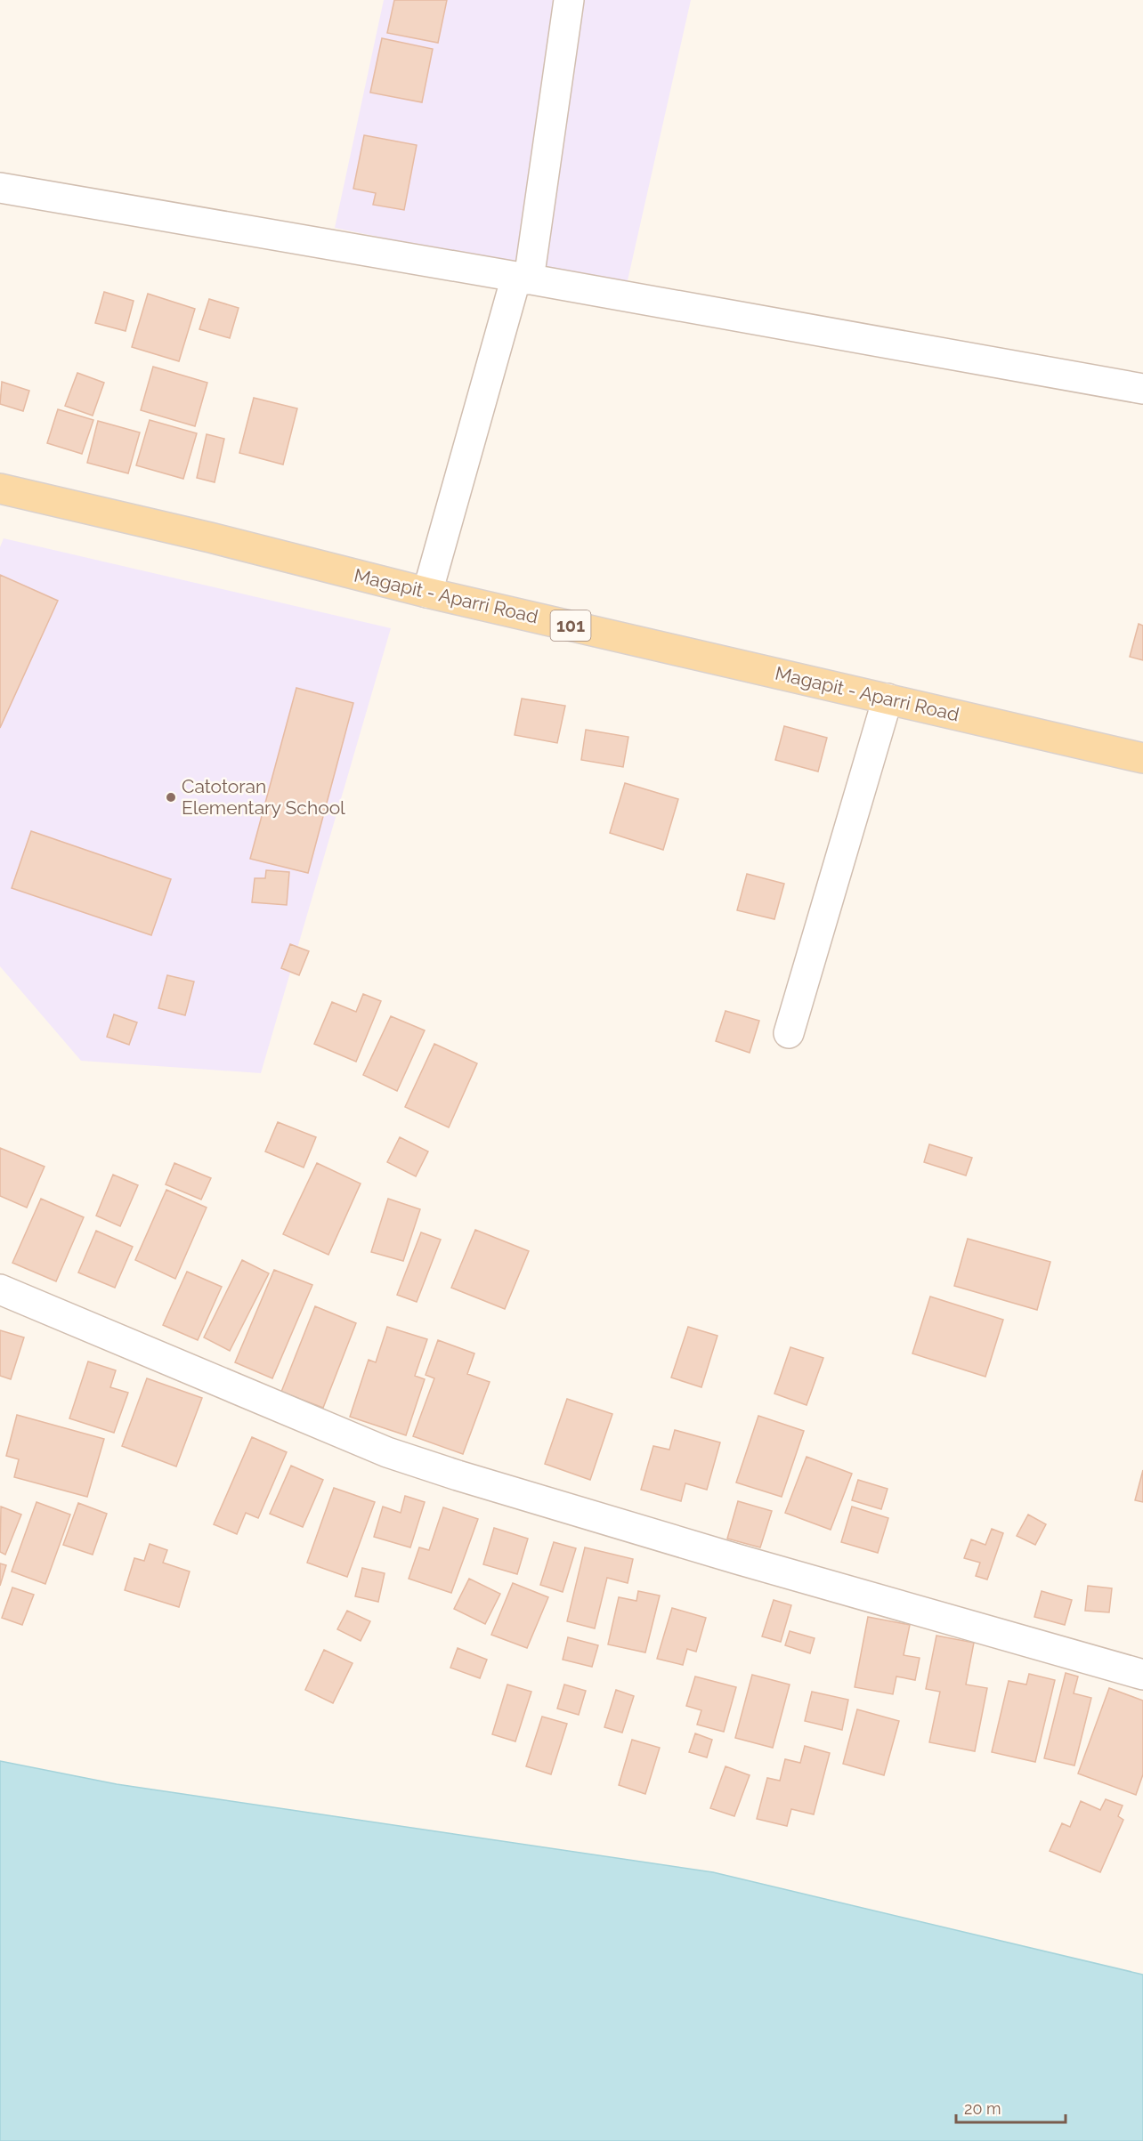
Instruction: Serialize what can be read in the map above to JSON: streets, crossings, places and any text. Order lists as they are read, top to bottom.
{
  "streets": {
    "main road": ["Magapit - Aparri Road", "101"]
  },
  "places": ["Catotoran Elementary School"],
  "scale_bar": "20 m"
}
